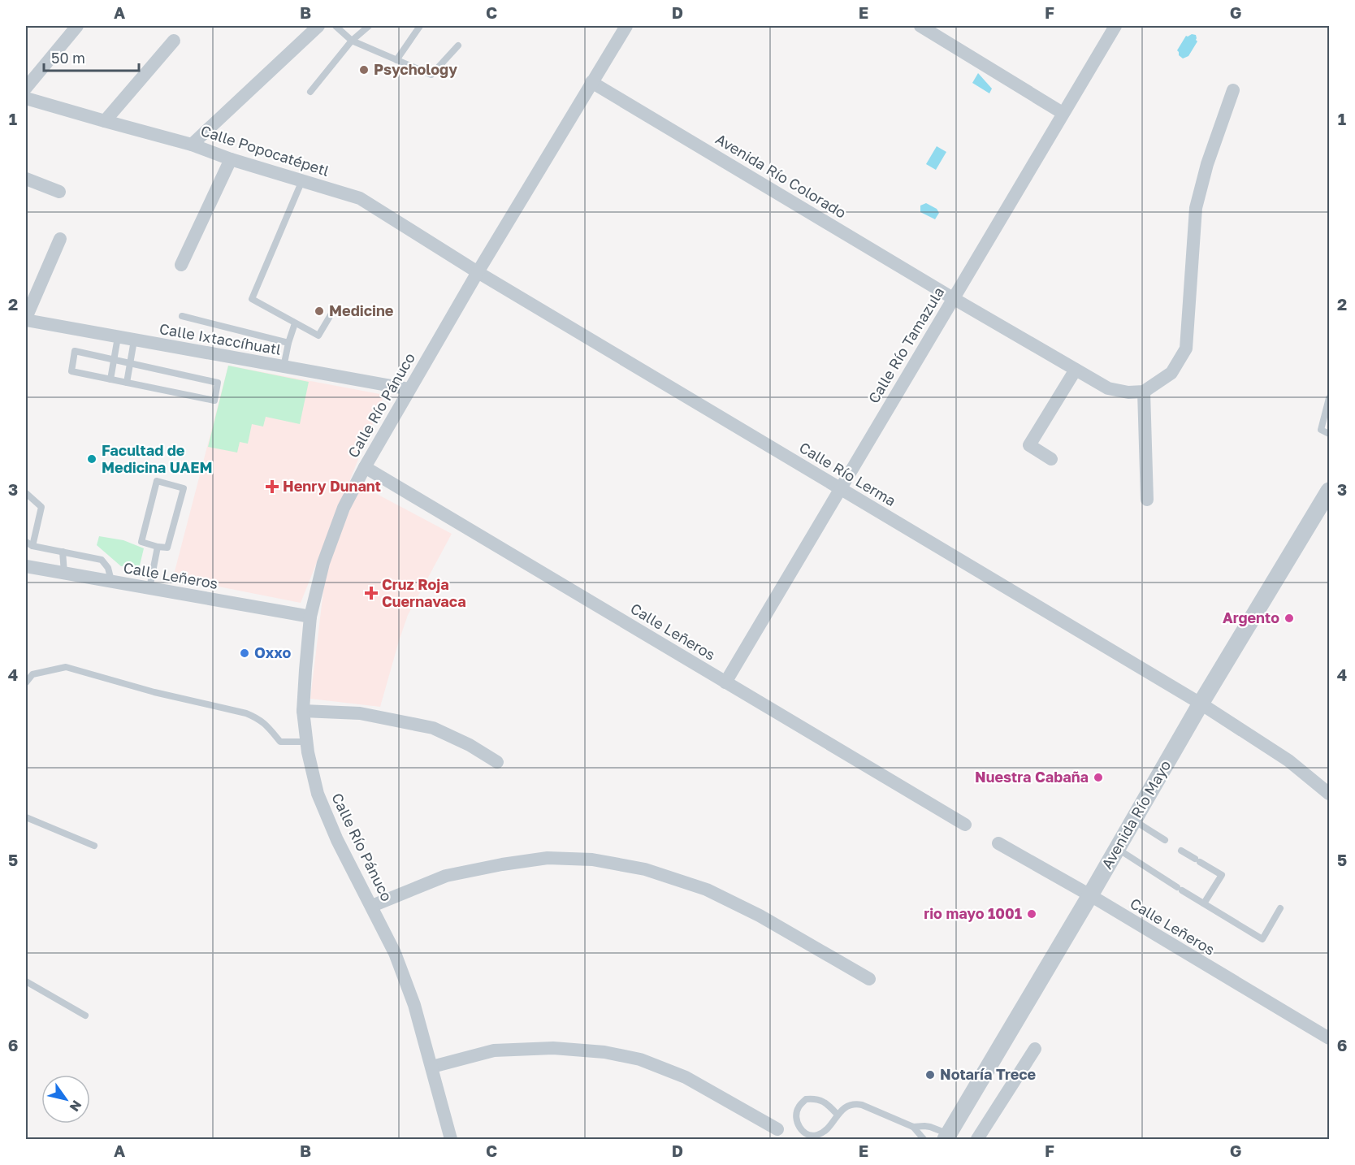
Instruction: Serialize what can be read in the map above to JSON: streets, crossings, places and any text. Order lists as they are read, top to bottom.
{
  "streets": {
    "street": [
      "Calle Popocatépetl",
      "Avenida Río Colorado",
      "Calle Ixtaccíhuatl",
      "Calle Río Tamazula",
      "Calle Río Pánuco",
      "Calle Río Lerma",
      "Calle Leñeros",
      "Avenida Río Mayo"
    ]
  },
  "crossings": [
    ["Calle Popocatépetl", "Calle Río Pánuco"],
    ["Calle Popocatépetl", "Calle Río Lerma"],
    ["Avenida Río Colorado", "Calle Río Tamazula"],
    ["Avenida Río Colorado", "Calle Río Pánuco"],
    ["Calle Ixtaccíhuatl", "Calle Río Pánuco"],
    ["Calle Río Tamazula", "Calle Río Lerma"],
    ["Calle Río Tamazula", "Calle Leñeros"],
    ["Calle Río Pánuco", "Calle Río Lerma"],
    ["Calle Río Pánuco", "Calle Leñeros"],
    ["Calle Río Lerma", "Avenida Río Mayo"],
    ["Calle Leñeros", "Avenida Río Mayo"]
  ],
  "places": {
    "other": [
      "Psychology",
      "Medicine",
      "Facultad de Medicina UAEM",
      "Argento",
      "Oxxo",
      "Nuestra Cabaña",
      "rio mayo 1001",
      "Notaría Trece"
    ],
    "health": ["Henry Dunant", "Cruz Roja Cuernavaca"]
  },
  "scale_bar": "50 m",
  "north": "bottom right",
  "grid": {
    "columns": [
      "A",
      "B",
      "C",
      "D",
      "E",
      "F",
      "G"
    ],
    "rows": [
      "1",
      "2",
      "3",
      "4",
      "5",
      "6"
    ]
  }
}
